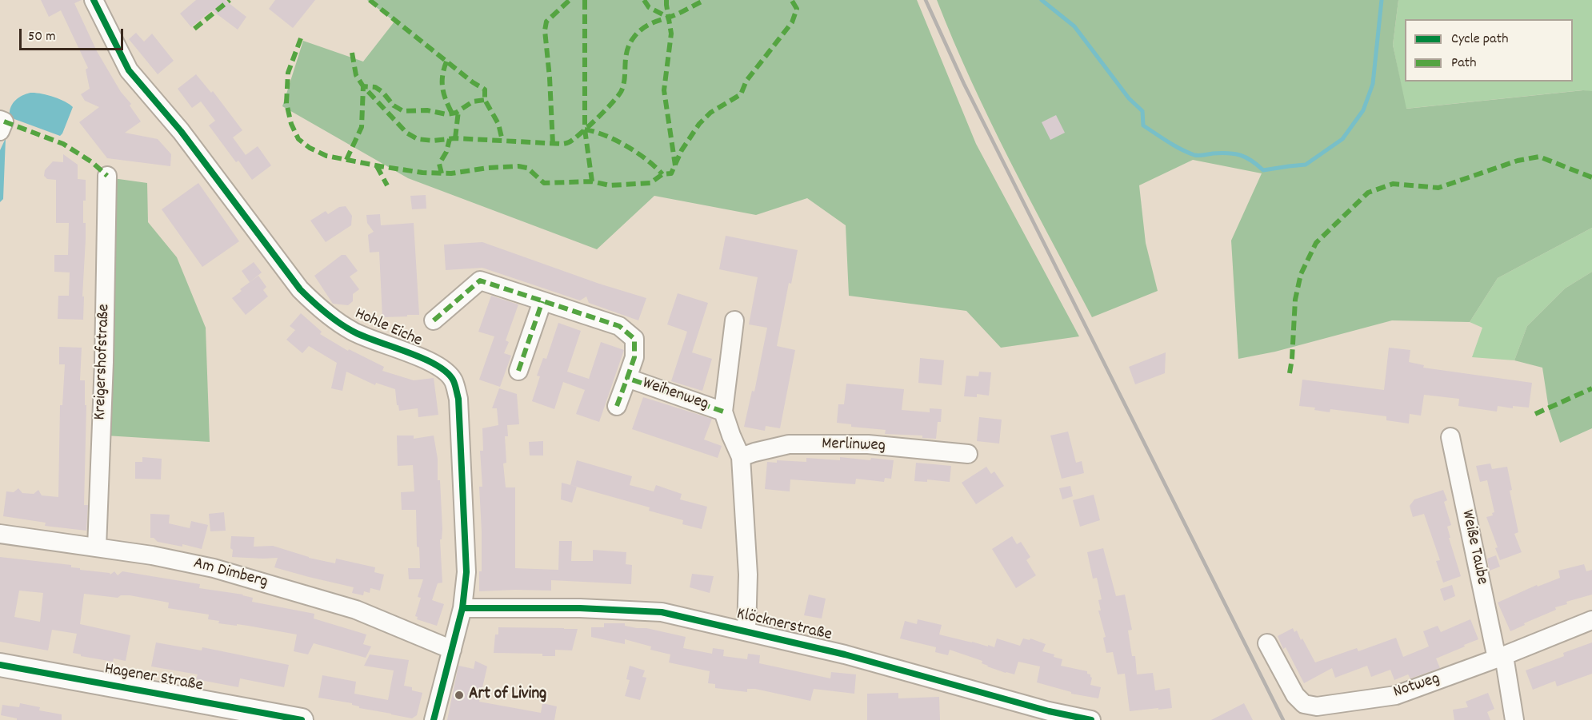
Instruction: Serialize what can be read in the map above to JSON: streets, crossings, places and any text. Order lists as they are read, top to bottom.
{
  "streets": {
    "main road": ["Hagener Straße"],
    "street": [
      "Hohle Eiche",
      "Kreigershofstraße",
      "Weihenweg",
      "Merlinweg",
      "Weiße Taube",
      "Am Dimberg",
      "Klöcknerstraße",
      "Notweg"
    ]
  },
  "crossings": [
    ["Hohle Eiche", "Am Dimberg"],
    ["Hohle Eiche", "Klöcknerstraße"],
    ["Kreigershofstraße", "Am Dimberg"],
    ["Weiße Taube", "Notweg"]
  ],
  "places": ["Art of Living"],
  "legend": ["Cycle path", "Path"],
  "scale_bar": "50 m"
}
